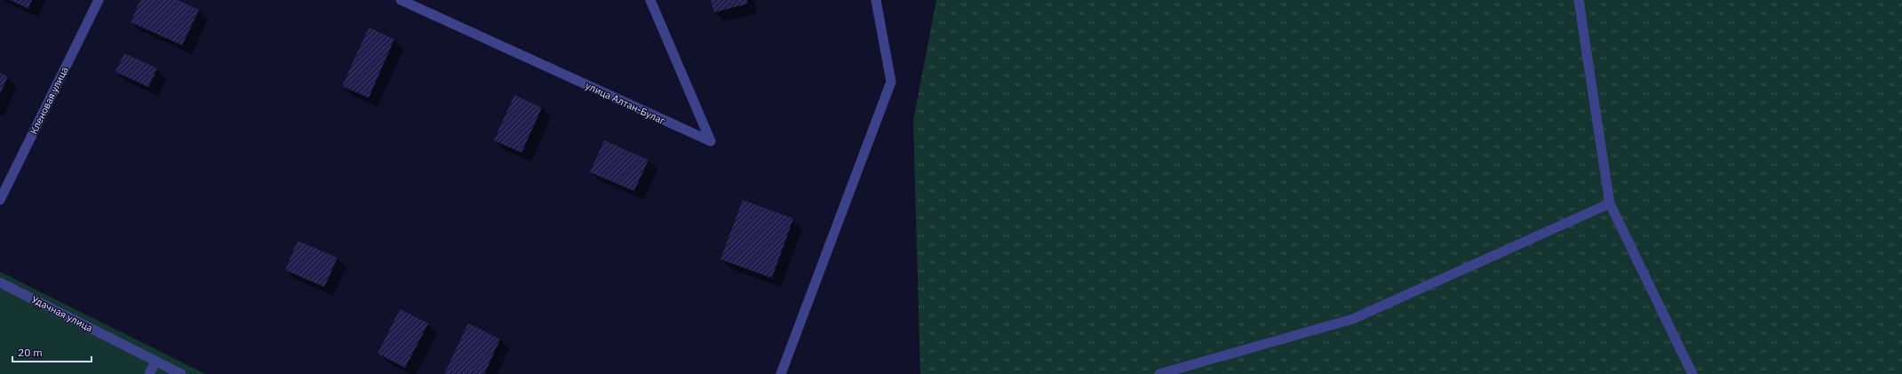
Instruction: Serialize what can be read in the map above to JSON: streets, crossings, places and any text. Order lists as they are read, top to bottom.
{
  "streets": {
    "street": ["Кленовая улица", "улица Алтан-Булаг", "Удачная улица"]
  },
  "scale_bar": "20 m"
}
